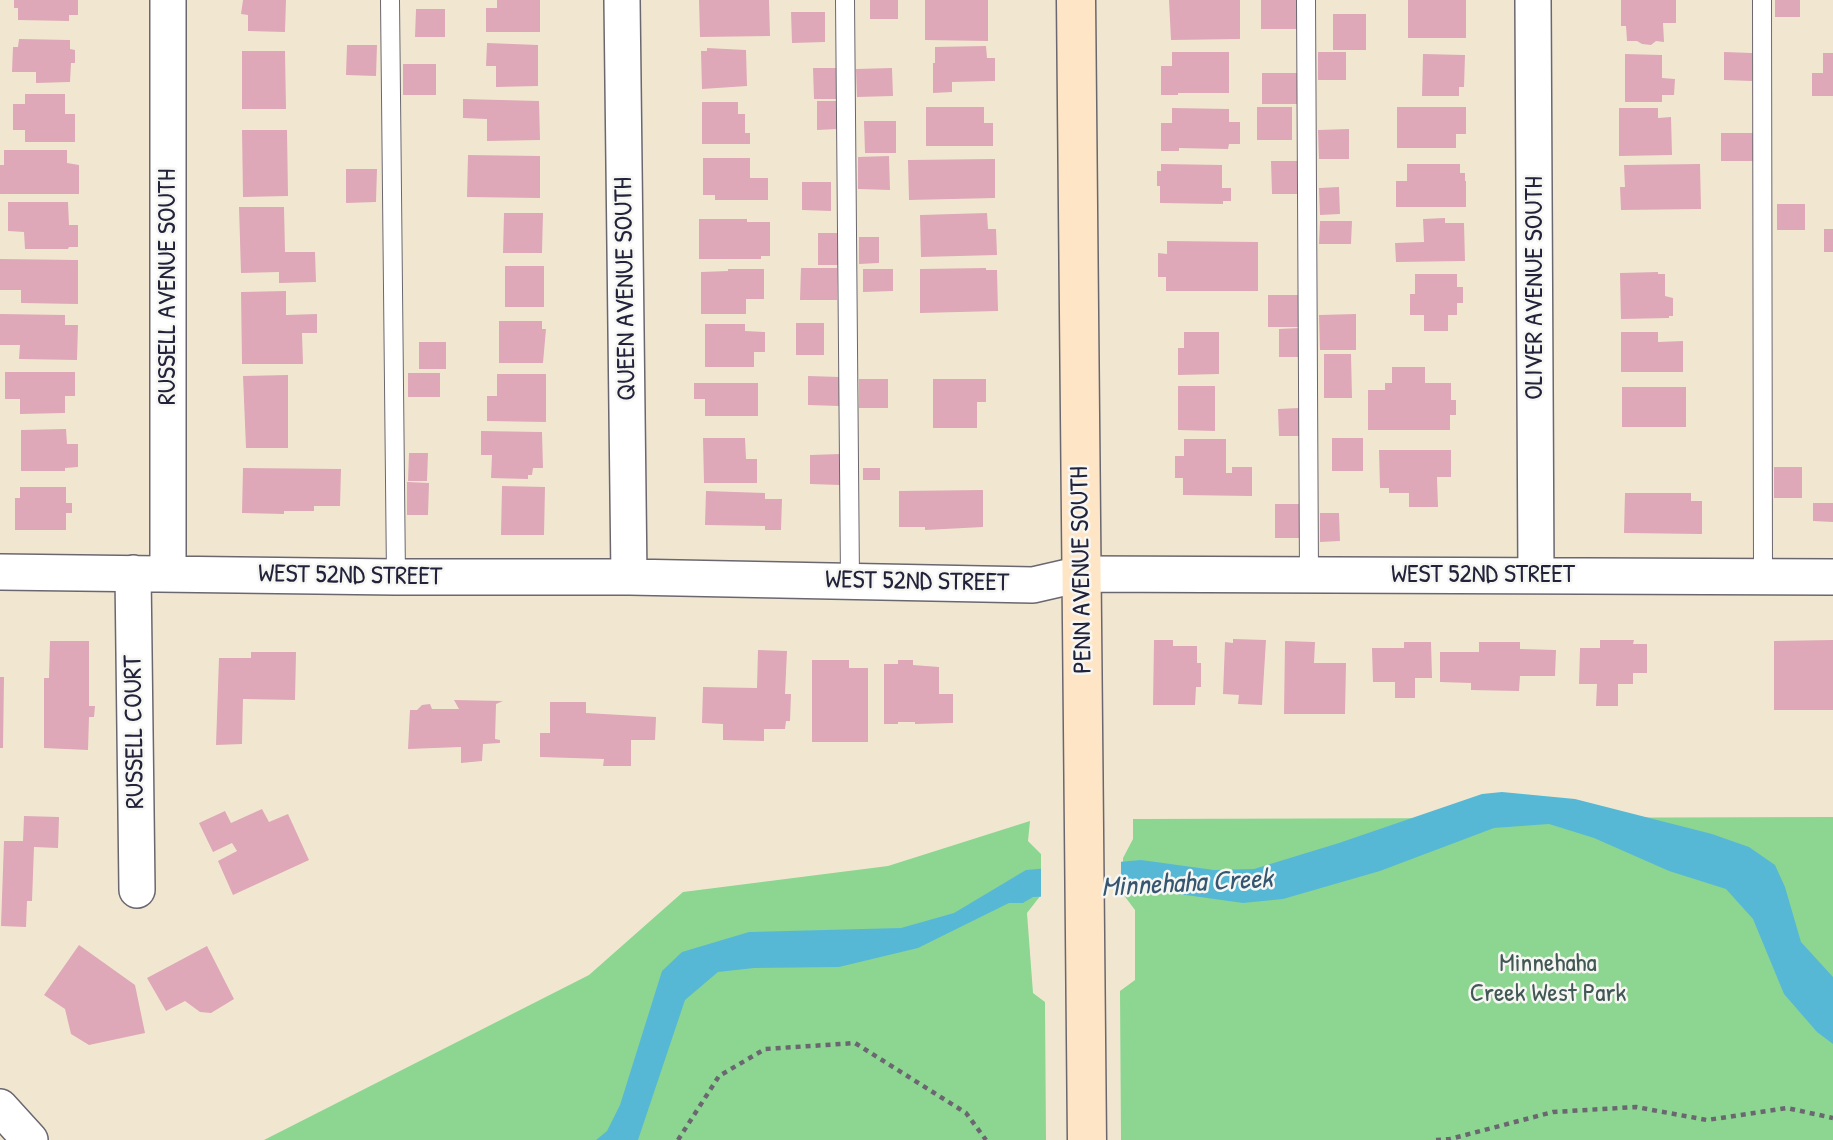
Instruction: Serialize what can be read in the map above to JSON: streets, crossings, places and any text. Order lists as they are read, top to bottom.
{
  "streets": {
    "main road": ["PENN AVENUE SOUTH"],
    "street": [
      "RUSSELL AVENUE SOUTH",
      "OLIVER AVENUE SOUTH",
      "QUEEN AVENUE SOUTH",
      "WEST 52ND STREET",
      "RUSSELL COURT"
    ]
  },
  "crossings": [
    ["RUSSELL AVENUE SOUTH", "WEST 52ND STREET"],
    ["OLIVER AVENUE SOUTH", "WEST 52ND STREET"],
    ["QUEEN AVENUE SOUTH", "WEST 52ND STREET"],
    ["PENN AVENUE SOUTH", "WEST 52ND STREET"],
    ["WEST 52ND STREET", "RUSSELL COURT"]
  ],
  "water": ["Minnehaha Creek"],
  "parks": ["Minnehaha Creek West Park"]
}
